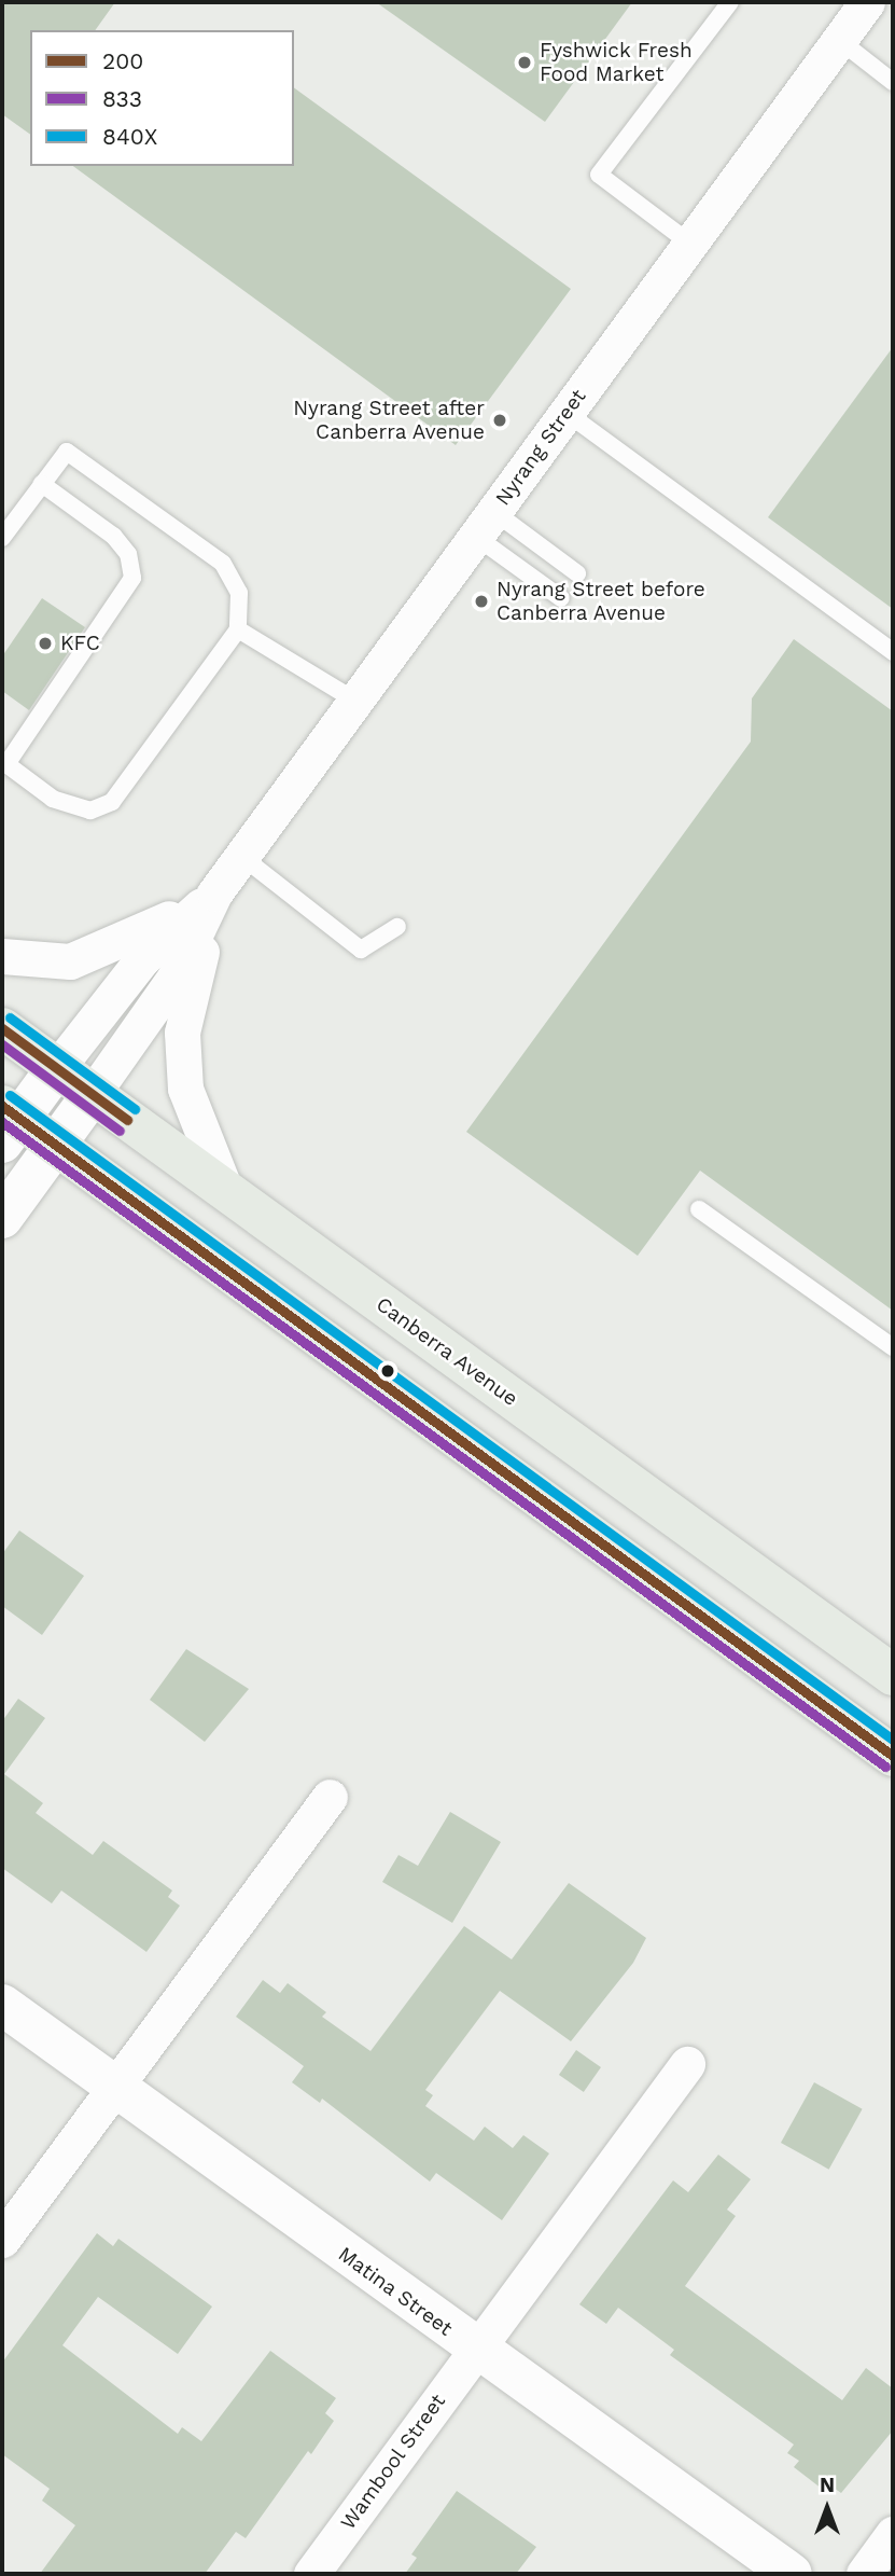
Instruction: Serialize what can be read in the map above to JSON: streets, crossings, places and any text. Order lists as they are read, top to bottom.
{
  "streets": {
    "highway": ["Canberra Avenue"],
    "street": ["Nyrang Street", "Matina Street", "Wambool Street"]
  },
  "crossings": [
    ["Nyrang Street", "Canberra Avenue"],
    ["Matina Street", "Wambool Street"]
  ],
  "places": [
    "Fyshwick Fresh Food Market",
    "Nyrang Street after Canberra Avenue",
    "Nyrang Street before Canberra Avenue",
    "KFC"
  ],
  "lines": ["transit line 840X", "transit line 200", "transit line 833"],
  "legend": ["200", "833", "840X"],
  "north": "top"
}
